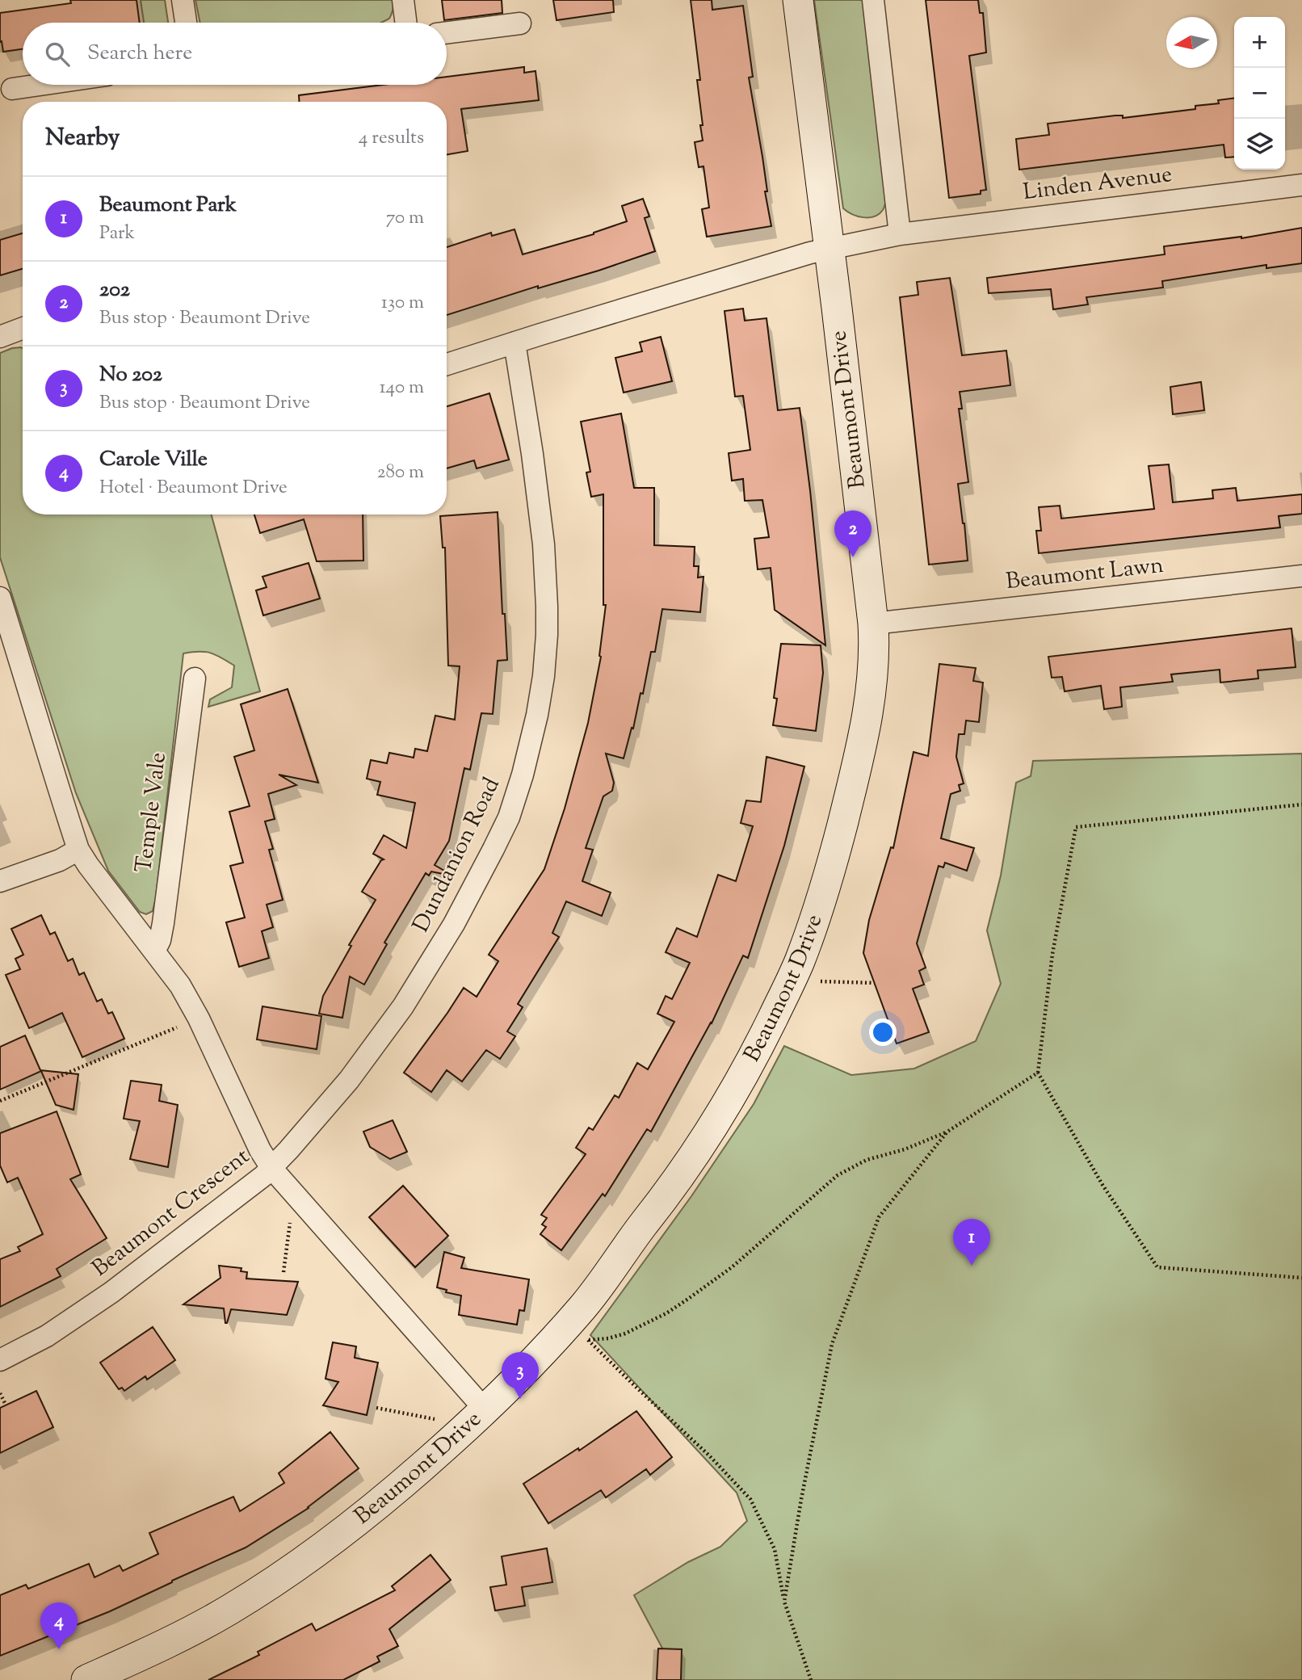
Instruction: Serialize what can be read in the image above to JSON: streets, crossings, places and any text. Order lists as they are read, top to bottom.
{
  "streets": {
    "street": [
      "Linden Avenue",
      "Beaumont Drive",
      "Beaumont Lawn",
      "Temple Vale",
      "Dundanion Road",
      "Beaumont Crescent"
    ]
  },
  "crossings": [
    ["Linden Avenue", "Beaumont Drive"],
    ["Linden Avenue", "Dundanion Road"],
    ["Beaumont Drive", "Beaumont Lawn"],
    ["Beaumont Drive", "Beaumont Crescent"],
    ["Temple Vale", "Dundanion Road"],
    ["Temple Vale", "Beaumont Crescent"],
    ["Dundanion Road", "Beaumont Crescent"]
  ],
  "north": "left",
  "page": {
    "map_buttons": ["+", "−"],
    "search": "Search here",
    "heading": ["Nearby", "4 results"],
    "list": [
      {
        "mark": "1",
        "name": "Beaumont Park",
        "note": "Park",
        "value": "70 m"
      },
      {
        "mark": "2",
        "name": "202",
        "note": "Bus stop · Beaumont Drive",
        "value": "130 m"
      },
      {
        "mark": "3",
        "name": "No 202",
        "note": "Bus stop · Beaumont Drive",
        "value": "140 m"
      },
      {
        "mark": "4",
        "name": "Carole Ville",
        "note": "Hotel · Beaumont Drive",
        "value": "280 m"
      }
    ],
    "pins": [
      "2",
      "1",
      "3",
      "4"
    ]
  }
}
